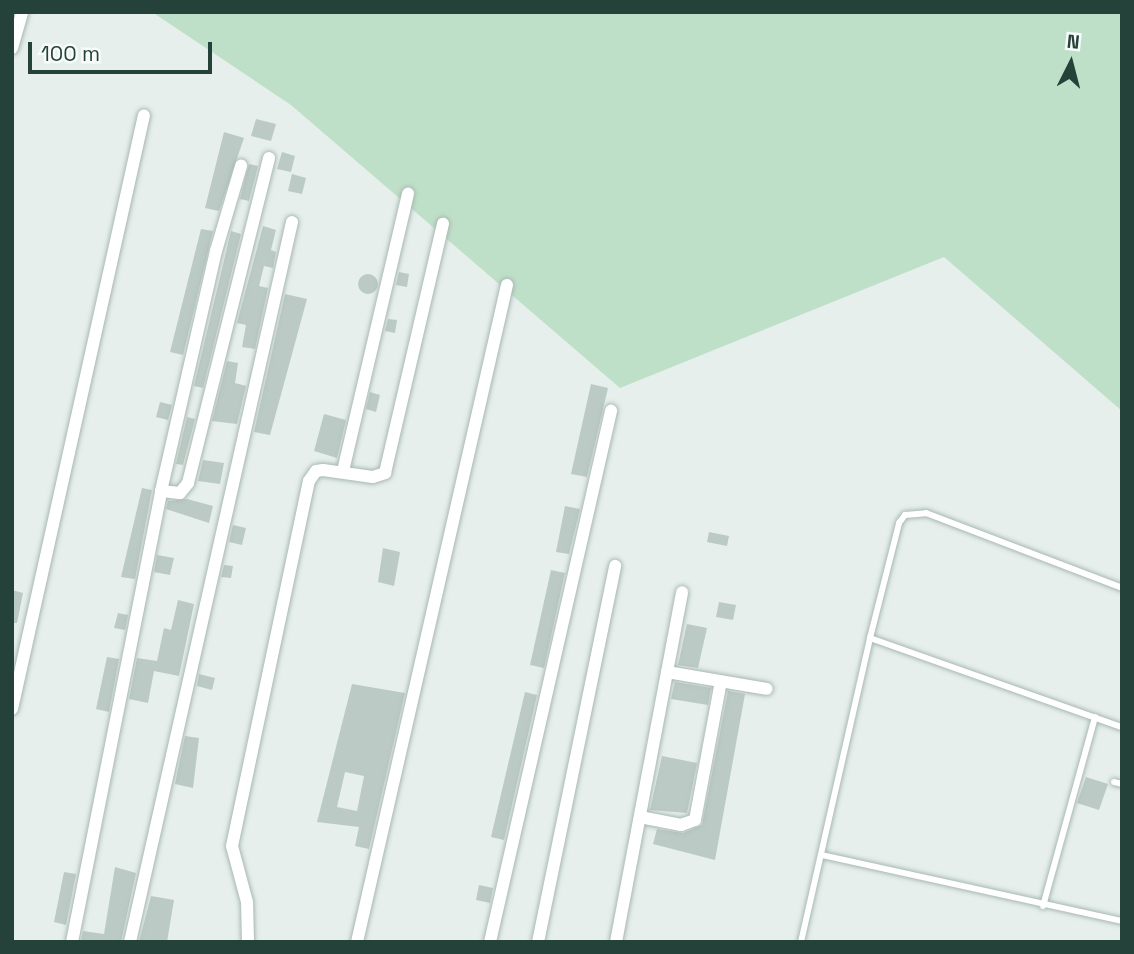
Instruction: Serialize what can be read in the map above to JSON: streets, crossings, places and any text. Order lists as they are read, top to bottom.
{
  "scale_bar": "100 m",
  "north": "top"
}
